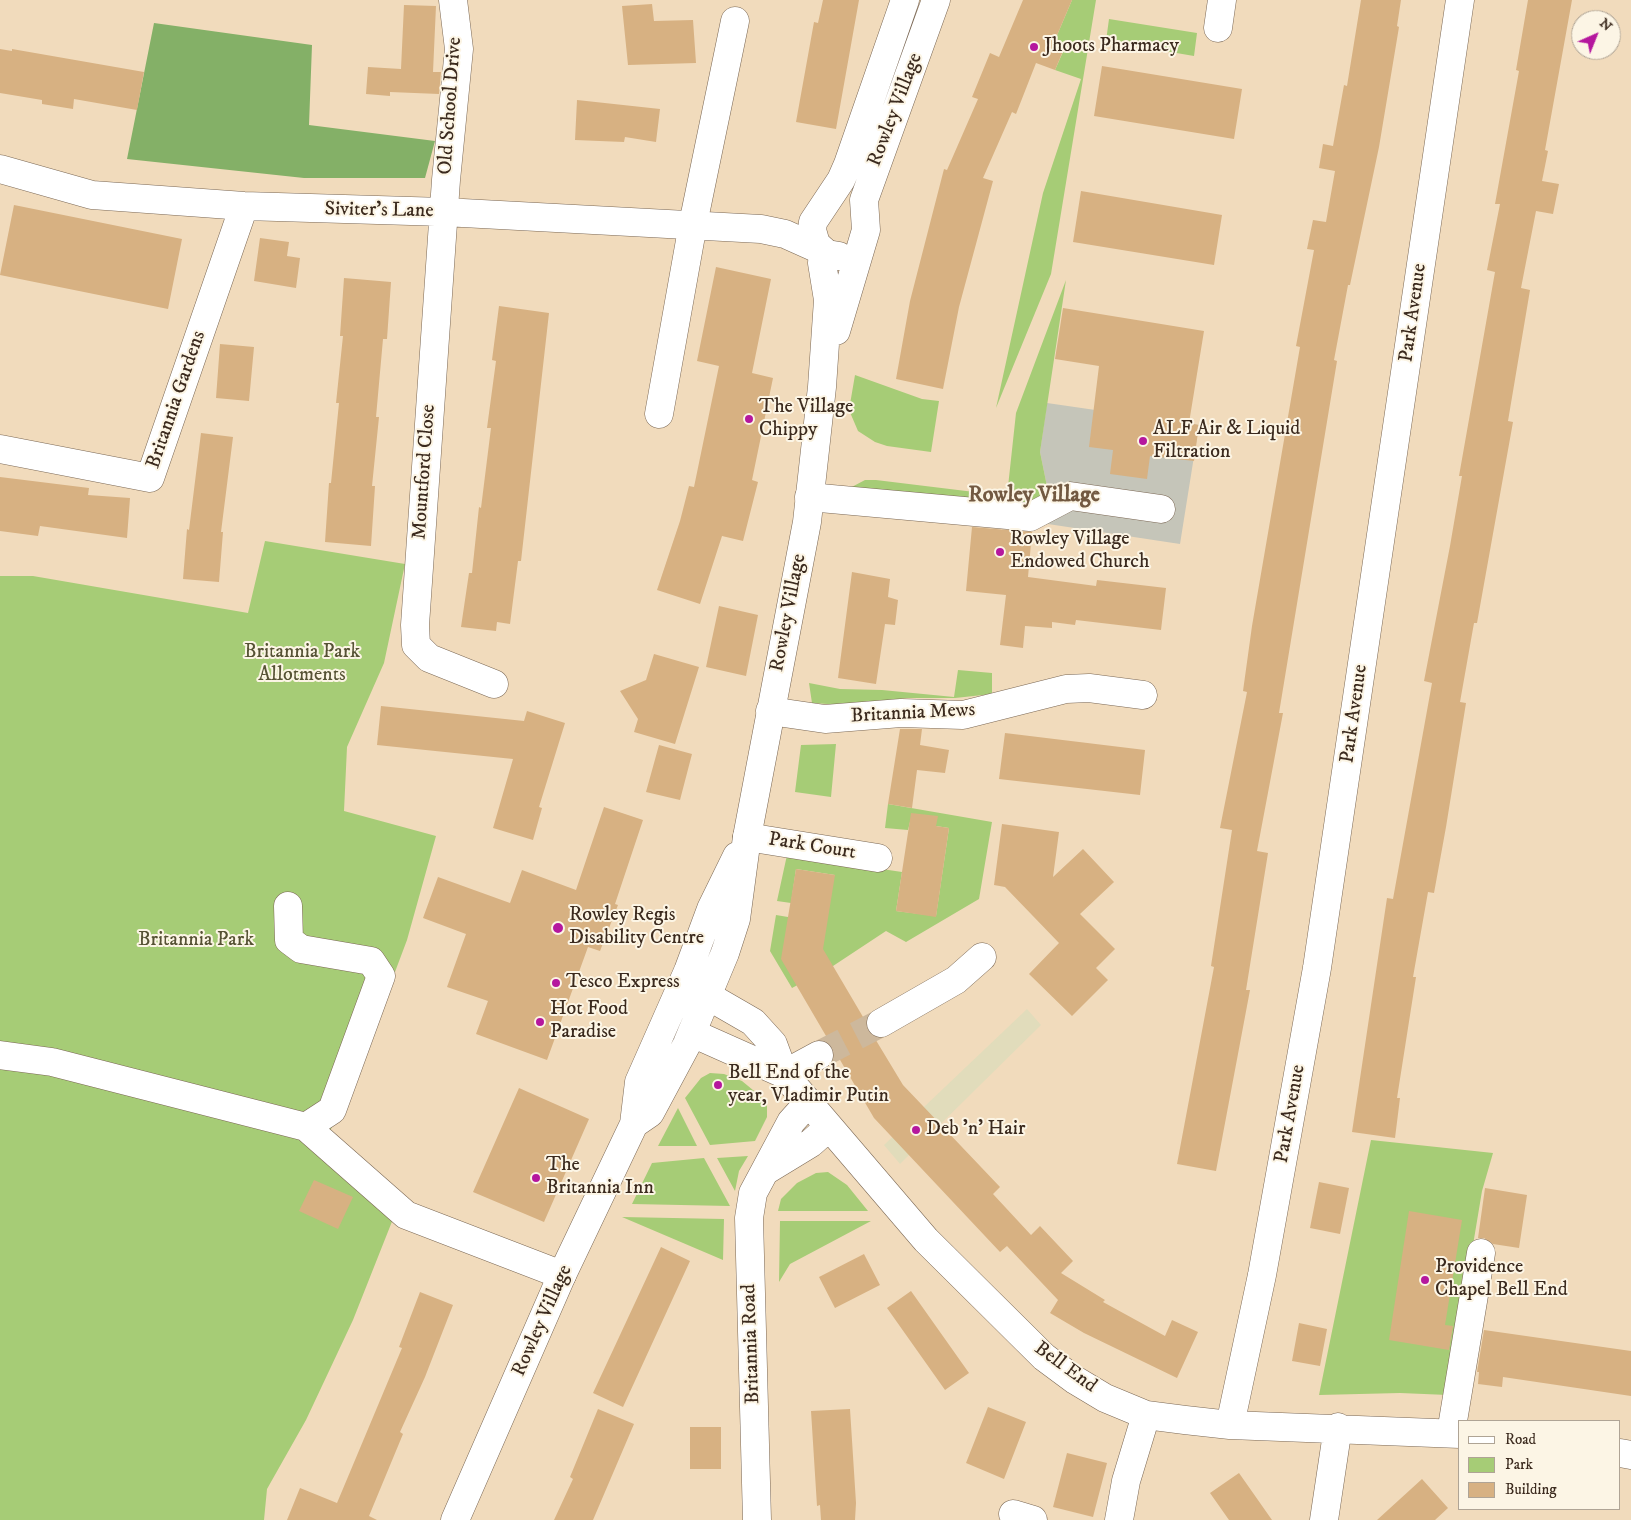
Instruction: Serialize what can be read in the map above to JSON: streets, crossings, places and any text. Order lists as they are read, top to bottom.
{
  "streets": {
    "street": [
      "Old School Drive",
      "Rowley Village",
      "Siviter's Lane",
      "Park Avenue",
      "Britannia Gardens",
      "Mountford Close",
      "Britannia Mews",
      "Park Court",
      "Britannia Road",
      "Bell End"
    ]
  },
  "crossings": [
    ["Old School Drive", "Siviter's Lane"],
    ["Old School Drive", "Mountford Close"],
    ["Rowley Village", "Siviter's Lane"],
    ["Rowley Village", "Britannia Mews"],
    ["Rowley Village", "Park Court"],
    ["Rowley Village", "Bell End"],
    ["Siviter's Lane", "Britannia Gardens"],
    ["Siviter's Lane", "Mountford Close"],
    ["Park Avenue", "Bell End"],
    ["Britannia Road", "Bell End"]
  ],
  "districts": ["Rowley Village"],
  "parks": ["Britannia Park Allotments", "Britannia Park"],
  "places": [
    "Jhoots Pharmacy",
    "The Village Chippy",
    "ALF Air & Liquid Filtration",
    "Rowley Village Endowed Church",
    "Rowley Regis Disability Centre",
    "Tesco Express",
    "Hot Food Paradise",
    "Bell End of the year, Vladimir Putin",
    "Deb 'n' Hair",
    "The Britannia Inn",
    "Providence Chapel Bell End"
  ],
  "legend": ["Road", "Park", "Building"],
  "north": "top right"
}
